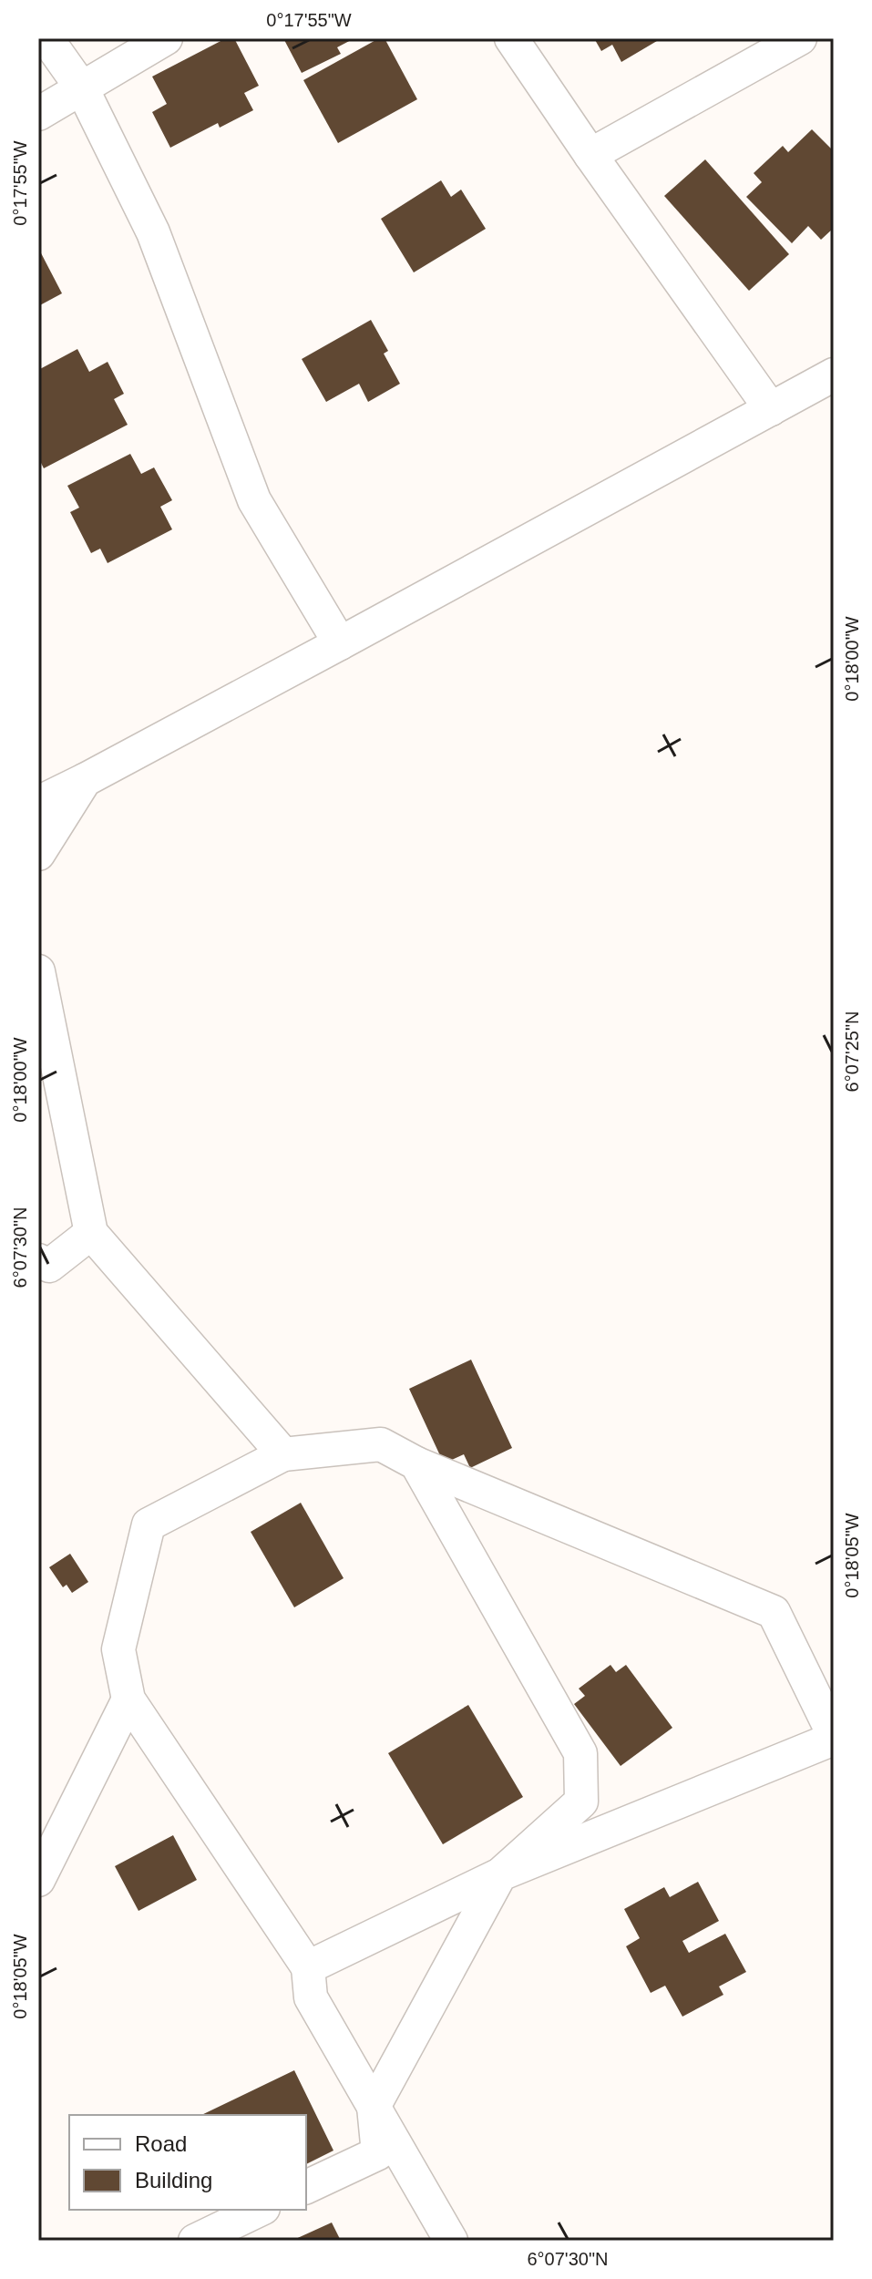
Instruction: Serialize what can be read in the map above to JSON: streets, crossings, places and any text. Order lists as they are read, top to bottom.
{
  "legend": ["Road", "Building"],
  "coordinates": [
    "0°17'55\"W",
    "0°18'00\"W",
    "6°07'25\"N",
    "6°07'30\"N",
    "0°18'05\"W"
  ]
}
